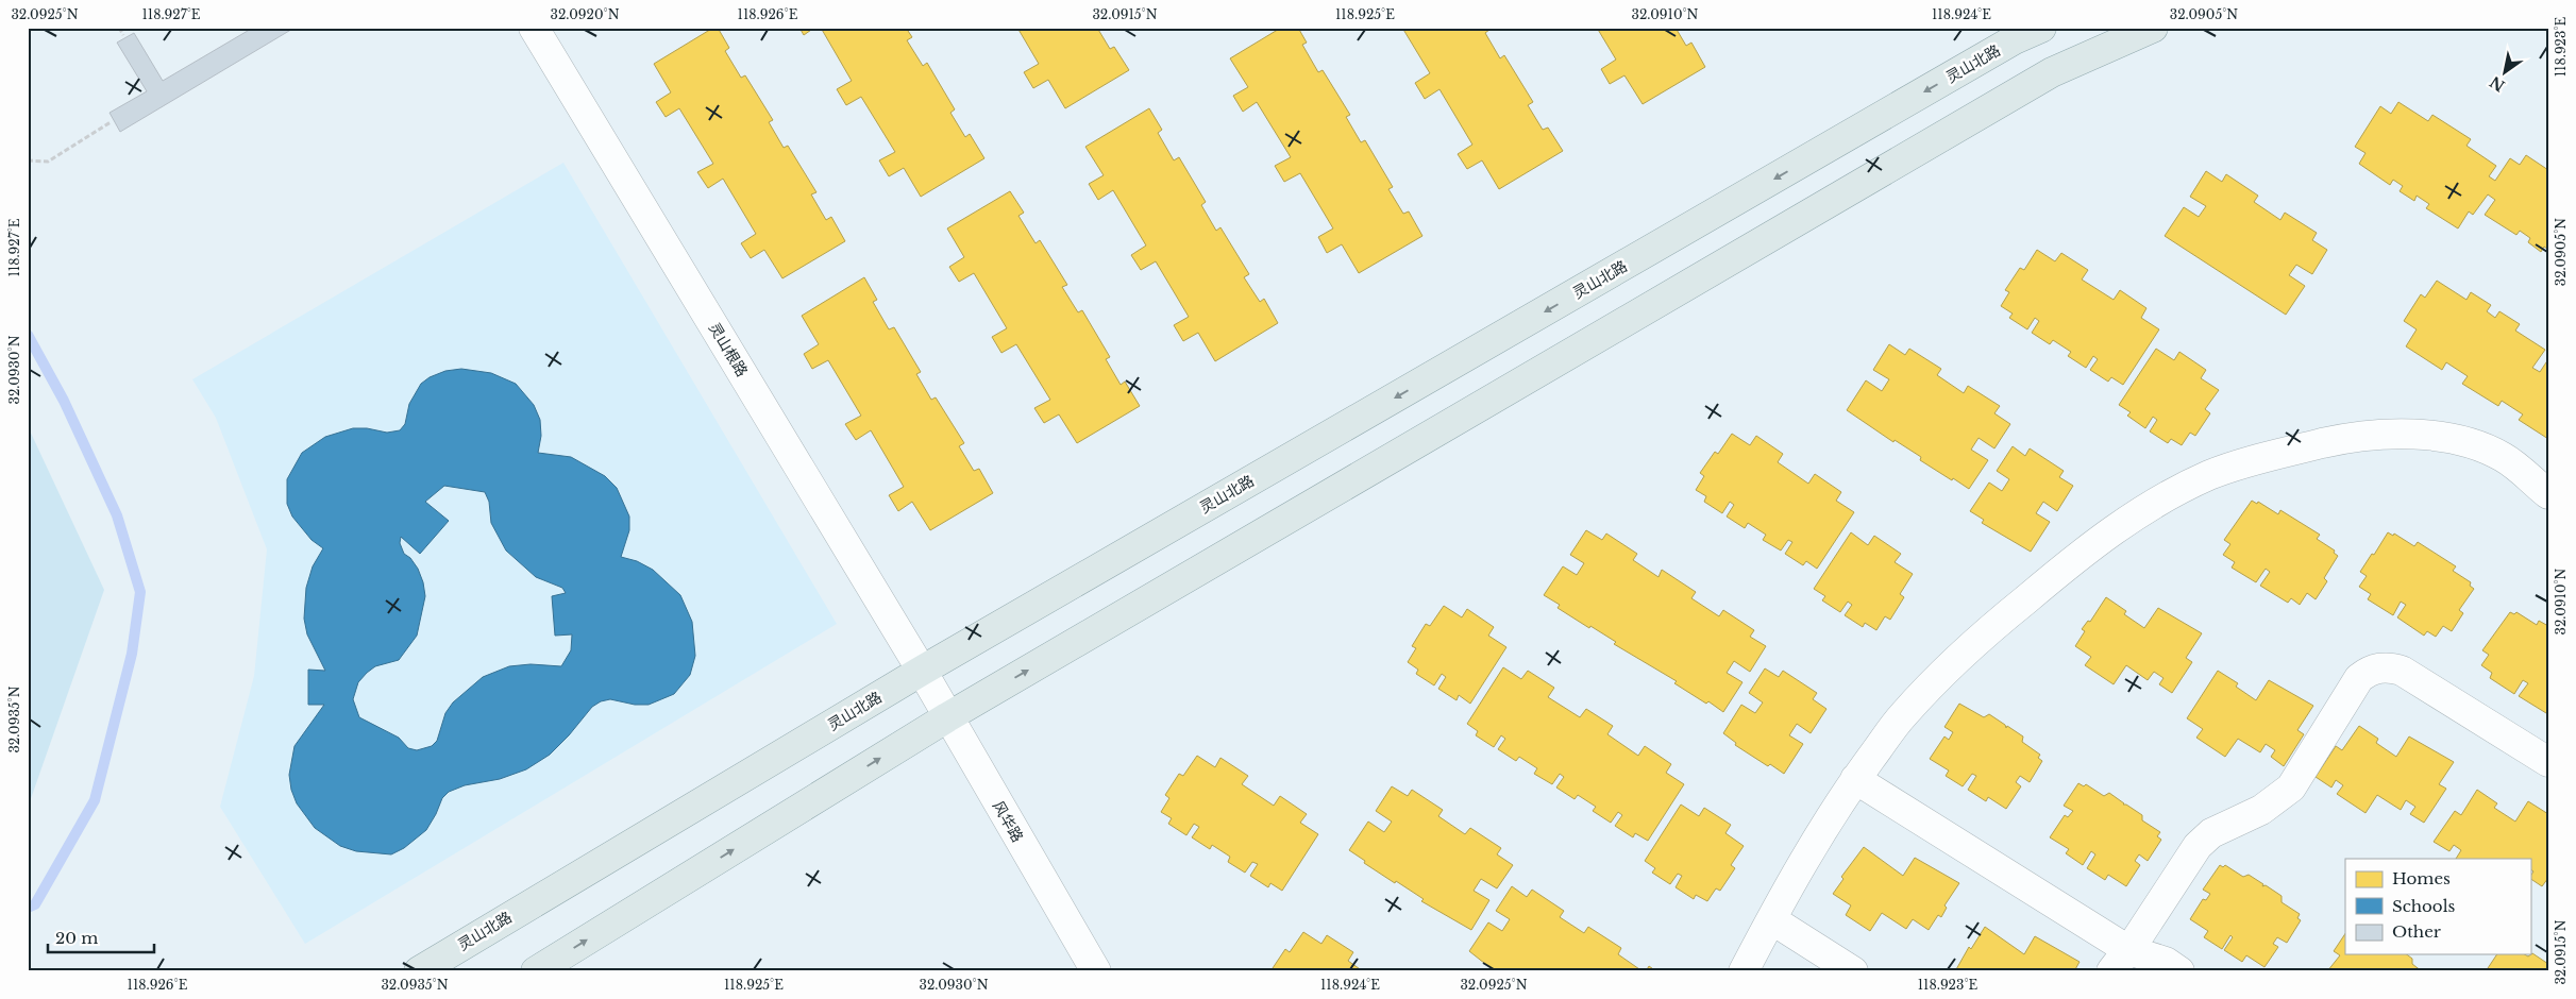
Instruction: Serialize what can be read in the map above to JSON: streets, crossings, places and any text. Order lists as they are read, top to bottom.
{
  "streets": {
    "main road": ["灵山北路"],
    "street": ["灵山根路", "风华路"]
  },
  "crossings": [
    ["灵山北路", "灵山根路"],
    ["灵山北路", "风华路"],
    ["灵山根路", "风华路"]
  ],
  "legend": ["Homes", "Schools", "Other"],
  "scale_bar": "20 m",
  "north": "bottom left",
  "coordinates": [
    "32.0925°N",
    "118.927°E",
    "32.0920°N",
    "118.926°E",
    "32.0915°N",
    "118.925°E",
    "32.0910°N",
    "118.924°E",
    "32.0905°N",
    "118.923°E",
    "32.0930°N",
    "32.0935°N"
  ]
}
